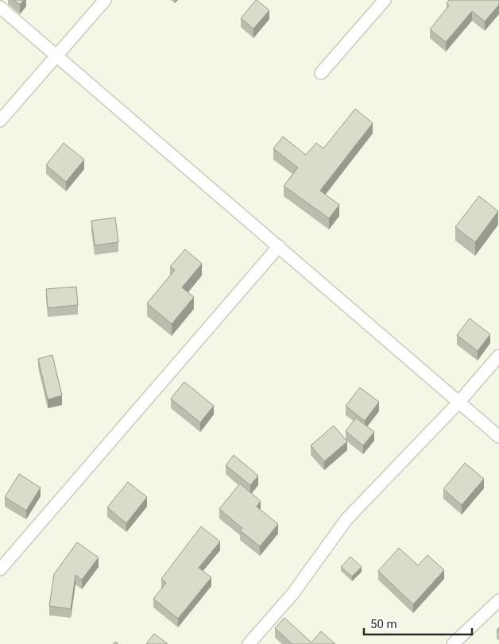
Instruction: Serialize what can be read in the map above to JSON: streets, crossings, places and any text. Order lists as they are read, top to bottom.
{
  "scale_bar": "50 m"
}
